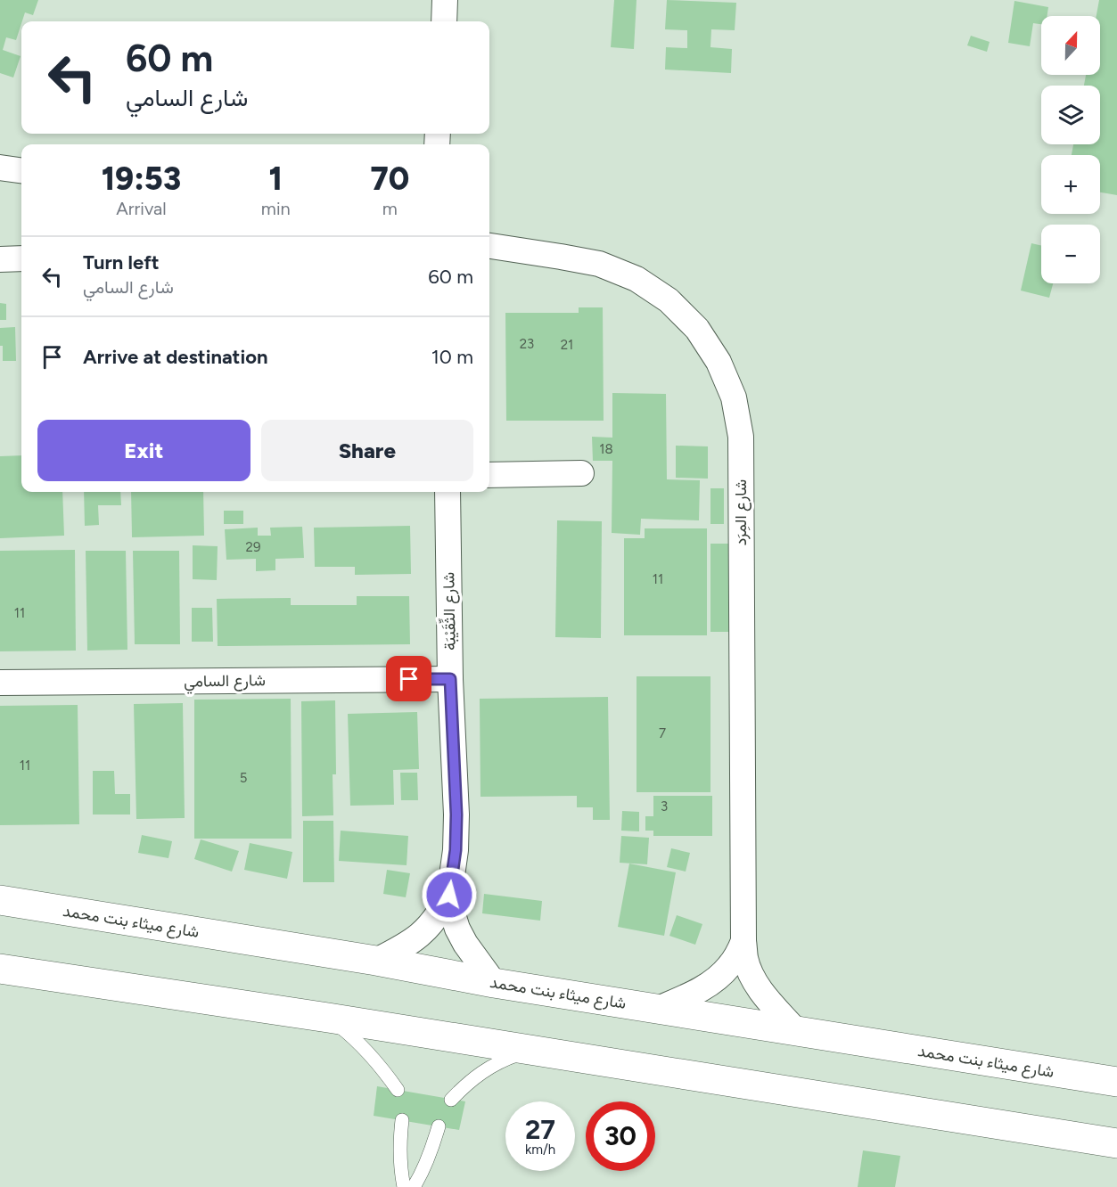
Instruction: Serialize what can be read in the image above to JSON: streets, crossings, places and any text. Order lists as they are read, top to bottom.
{
  "streets": {
    "main road": ["شارع ميثاء بنت محمد"],
    "street": ["شارع المِرَد", "شارع الثِّقَيْبَة", "شارع السامي"]
  },
  "crossings": [
    ["شارع المِرَد", "شارع ميثاء بنت محمد"],
    ["شارع الثِّقَيْبَة", "شارع السامي"],
    ["شارع الثِّقَيْبَة", "شارع ميثاء بنت محمد"]
  ],
  "house_numbers": [
    "23",
    "21",
    "18",
    "29",
    "11",
    "11",
    "7",
    "11",
    "5",
    "3"
  ],
  "north": "top",
  "page": {
    "map_buttons": ["+", "−"],
    "turn": ["60 m", "شارع السامي"],
    "eta": [
      "19:53",
      "Arrival",
      "1",
      "min",
      "70",
      "m"
    ],
    "list": [
      {
        "name": "Turn left",
        "note": "شارع السامي",
        "value": "60 m"
      },
      {
        "name": "Arrive at destination",
        "value": "10 m"
      }
    ],
    "buttons": ["Exit", "Share"],
    "speed": "27 km/h",
    "limit": "30"
  }
}
